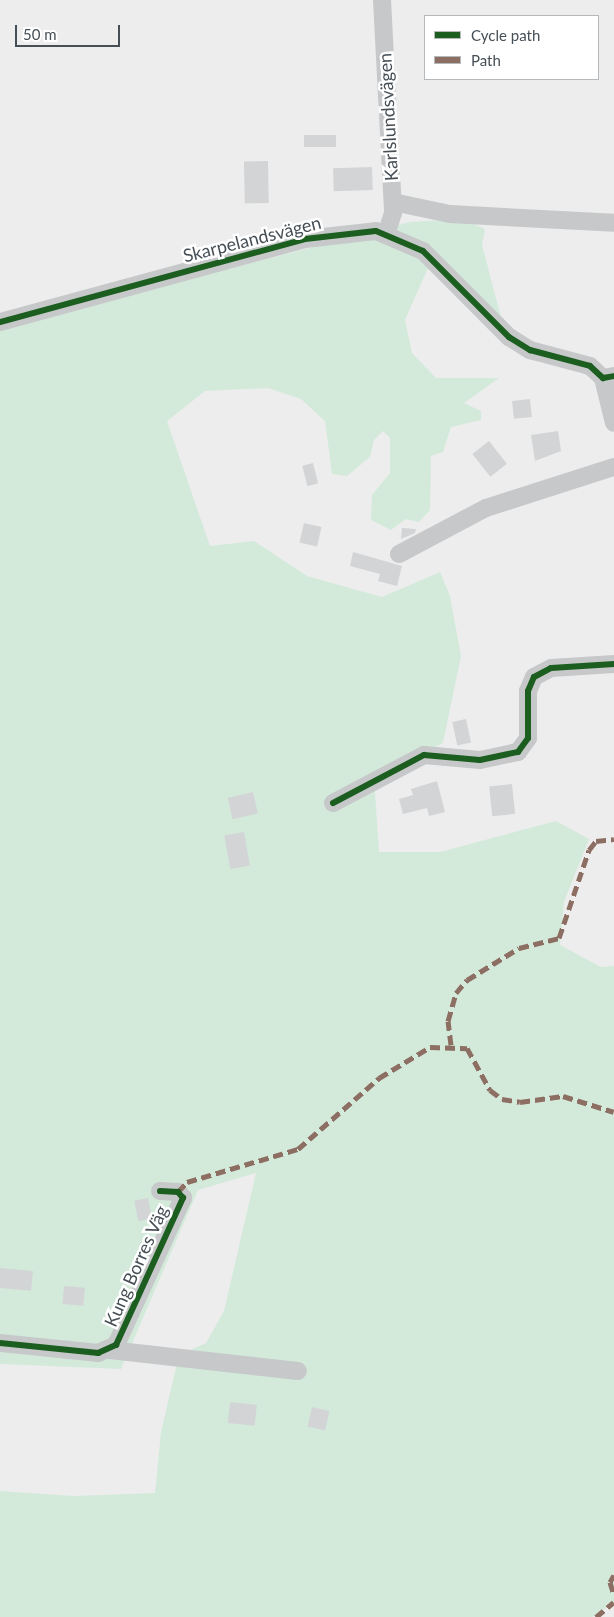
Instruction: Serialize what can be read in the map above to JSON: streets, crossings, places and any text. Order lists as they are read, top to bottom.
{
  "streets": {
    "street": ["Karlslundsvägen", "Skarpelandsvägen", "Kung Borres Väg"]
  },
  "crossings": [
    ["Karlslundsvägen", "Skarpelandsvägen"]
  ],
  "legend": ["Cycle path", "Path"],
  "scale_bar": "50 m"
}
